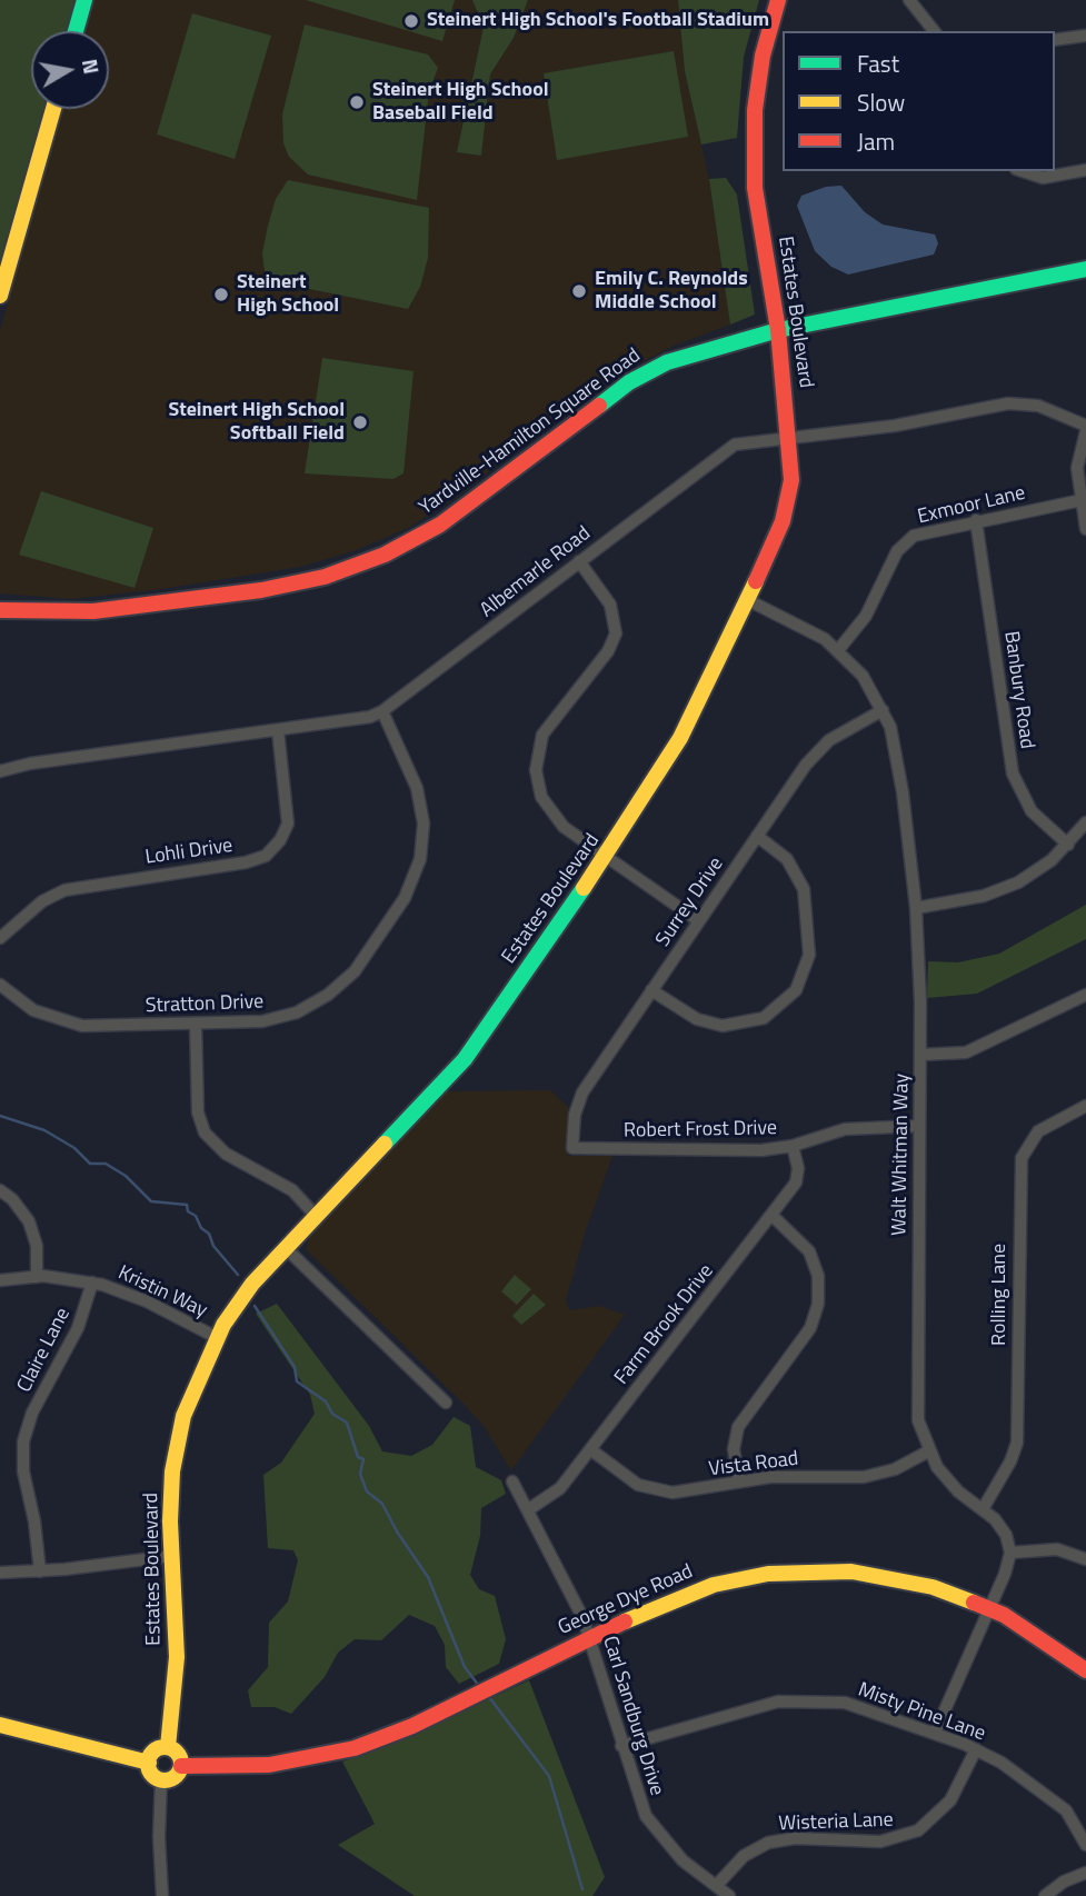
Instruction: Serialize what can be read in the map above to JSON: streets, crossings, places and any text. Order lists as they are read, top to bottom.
{
  "streets": {
    "street": [
      "Estates Boulevard",
      "Yardville-Hamilton Square Road",
      "Exmoor Lane",
      "Albemarle Road",
      "Banbury Road",
      "Lohli Drive",
      "Surrey Drive",
      "Stratton Drive",
      "Robert Frost Drive",
      "Walt Whitman Way",
      "Kristin Way",
      "Rolling Lane",
      "Farm Brook Drive",
      "Claire Lane",
      "Vista Road",
      "George Dye Road",
      "Misty Pine Lane",
      "Carl Sandburg Drive",
      "Wisteria Lane"
    ]
  },
  "crossings": [
    ["Estates Boulevard", "Yardville-Hamilton Square Road"],
    ["Estates Boulevard", "Albemarle Road"],
    ["Estates Boulevard", "Walt Whitman Way"],
    ["Estates Boulevard", "Kristin Way"],
    ["Estates Boulevard", "George Dye Road"],
    ["Exmoor Lane", "Banbury Road"],
    ["Exmoor Lane", "Walt Whitman Way"],
    ["Albemarle Road", "Lohli Drive"],
    ["Albemarle Road", "Stratton Drive"],
    ["Surrey Drive", "Robert Frost Drive"],
    ["Surrey Drive", "Walt Whitman Way"],
    ["Robert Frost Drive", "Walt Whitman Way"],
    ["Robert Frost Drive", "Farm Brook Drive"],
    ["Walt Whitman Way", "Rolling Lane"],
    ["Walt Whitman Way", "Vista Road"],
    ["Kristin Way", "Claire Lane"],
    ["Farm Brook Drive", "Vista Road"],
    ["Farm Brook Drive", "Carl Sandburg Drive"],
    ["George Dye Road", "Carl Sandburg Drive"],
    ["Misty Pine Lane", "Carl Sandburg Drive"],
    ["Misty Pine Lane", "Wisteria Lane"],
    ["Carl Sandburg Drive", "Wisteria Lane"]
  ],
  "places": [
    "Steinert High School's Football Stadium",
    "Steinert High School Baseball Field",
    "Emily C. Reynolds Middle School",
    "Steinert High School",
    "Steinert High School Softball Field"
  ],
  "legend": ["Fast", "Slow", "Jam"],
  "north": "right"
}
